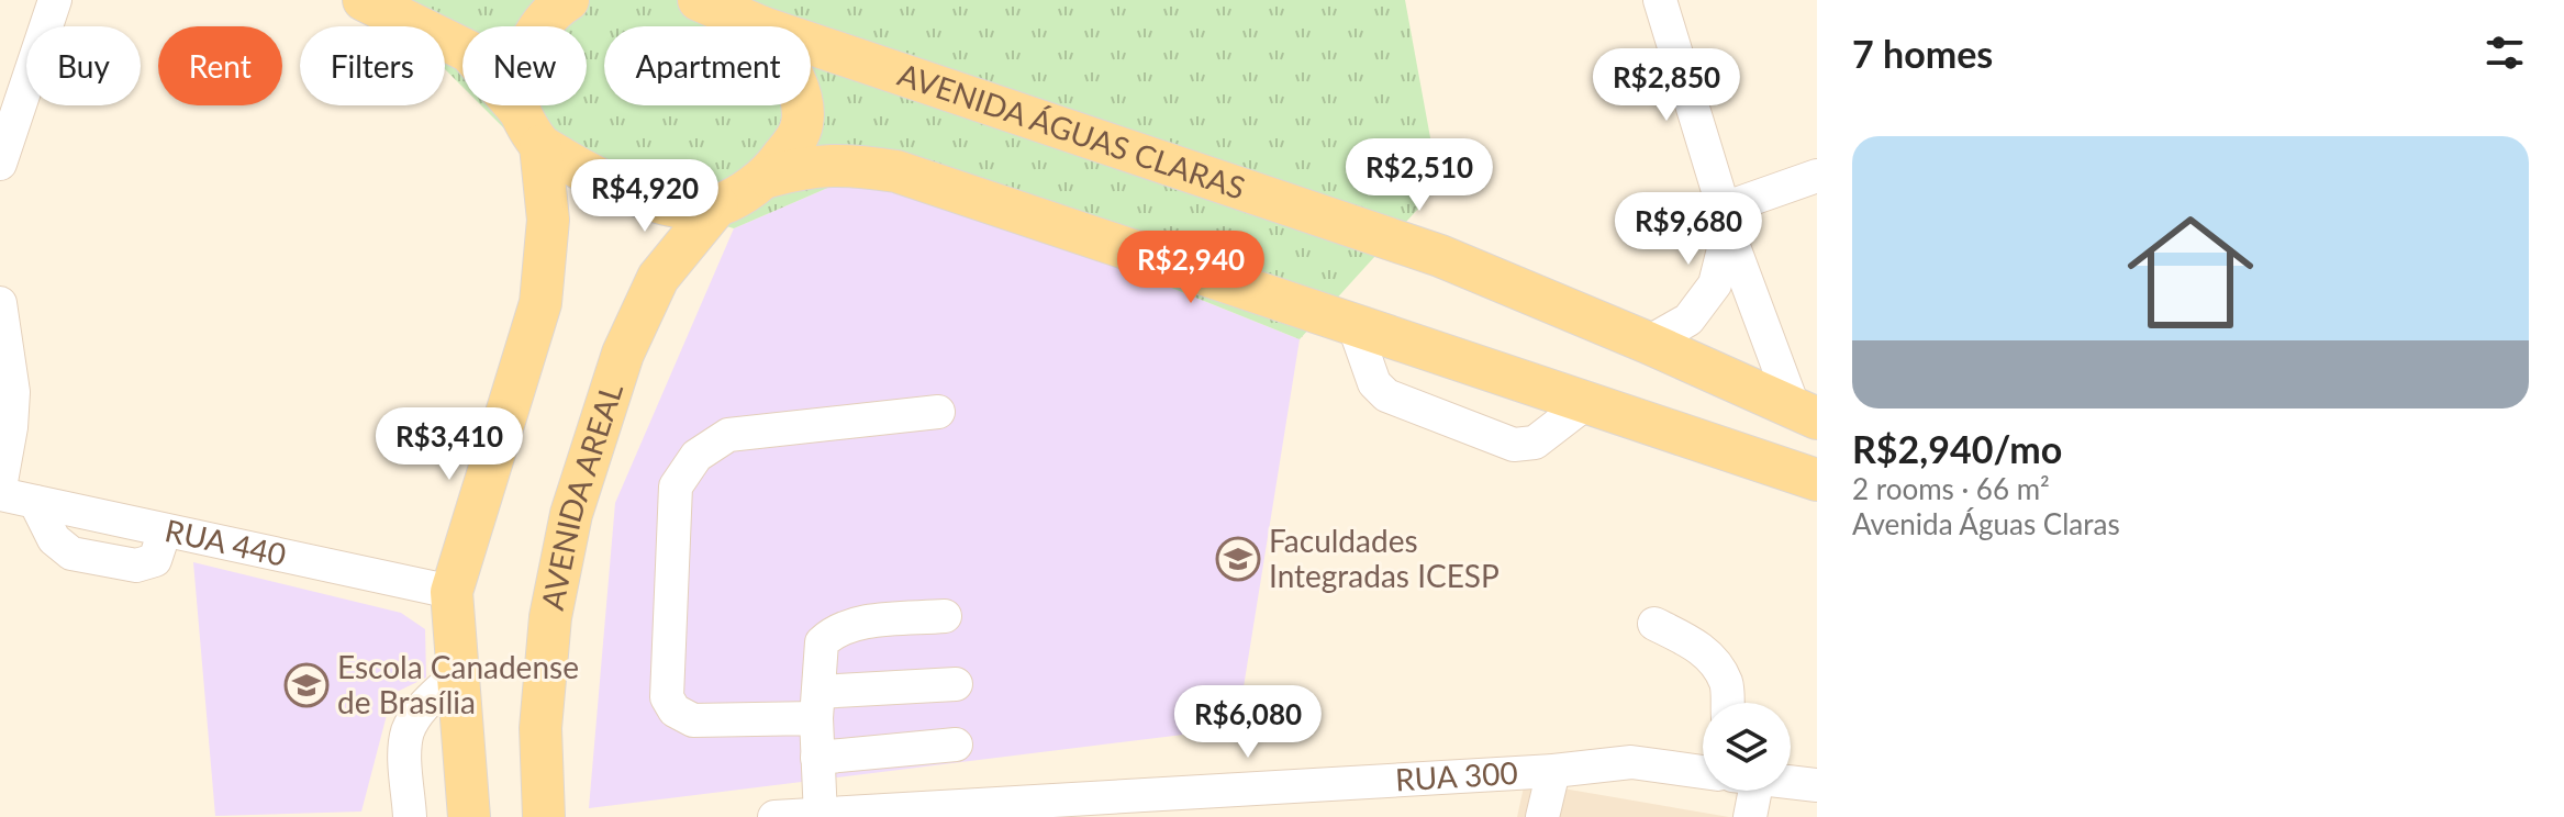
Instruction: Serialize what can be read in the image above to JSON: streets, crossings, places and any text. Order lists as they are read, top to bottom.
{
  "streets": {
    "main road": ["AVENIDA ÁGUAS CLARAS", "AVENIDA AREAL"],
    "street": ["RUA 440", "RUA 300"]
  },
  "places": {
    "school or university": ["Faculdades Integradas ICESP", "Escola Canadense de Brasília"]
  },
  "page": {
    "heading": "7 homes",
    "chip": [
      "Buy",
      "Rent",
      "Filters",
      "New",
      "Apartment"
    ],
    "price": [
      "R$2,850",
      "R$2,510",
      "R$4,920",
      "R$9,680",
      "R$2,940",
      "R$3,410",
      "R$6,080"
    ],
    "list": [
      {
        "name": "R$2,940/mo",
        "note": "2 rooms · 66 m² · Avenida Águas Claras"
      }
    ]
  }
}
